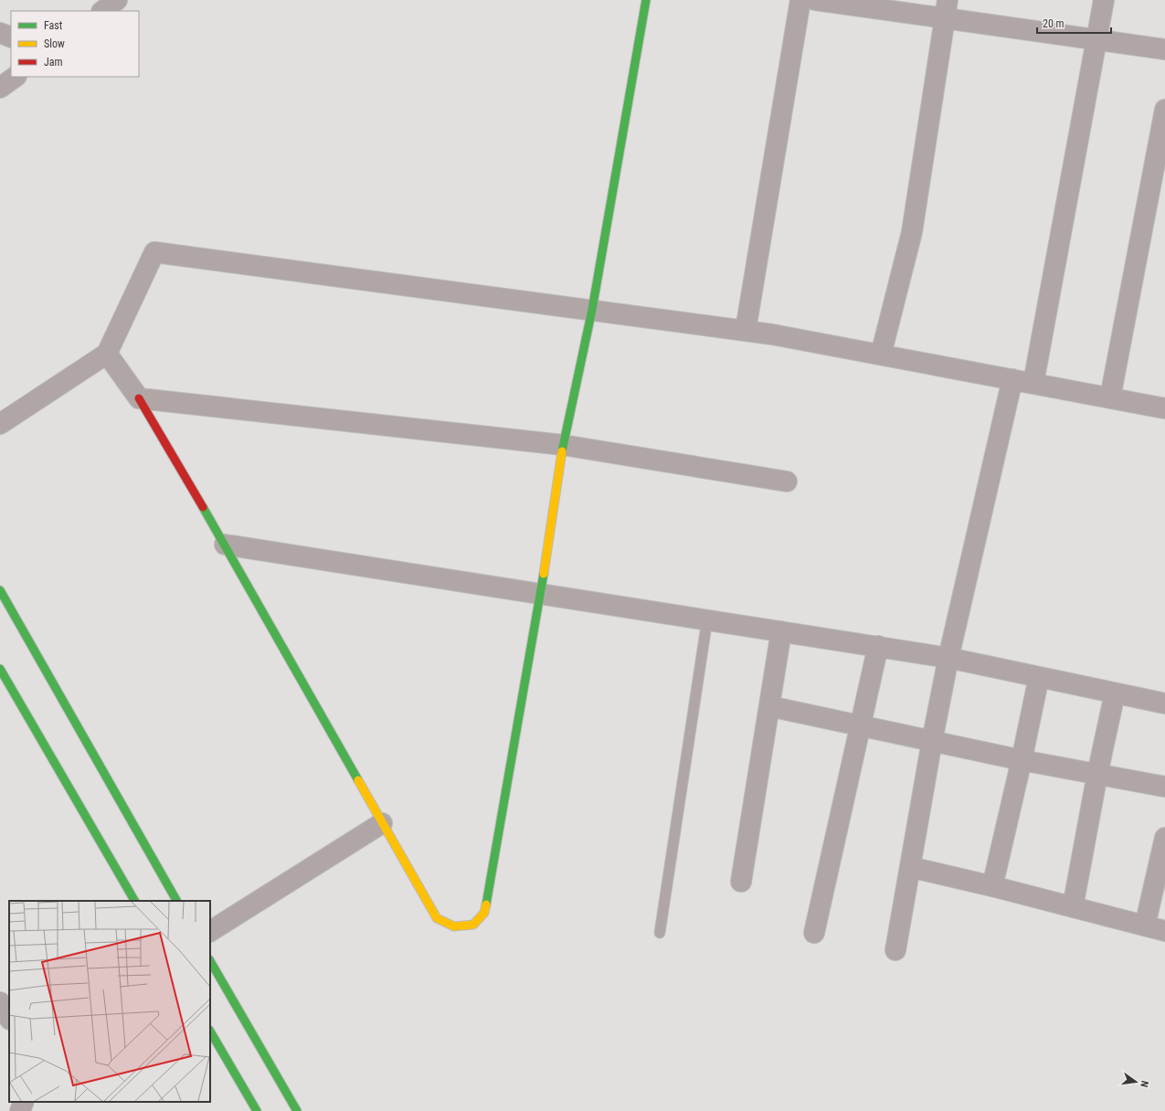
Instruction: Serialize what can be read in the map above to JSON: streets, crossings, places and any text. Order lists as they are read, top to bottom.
{
  "legend": ["Fast", "Slow", "Jam"],
  "scale_bar": "20 m",
  "north": "right"
}
